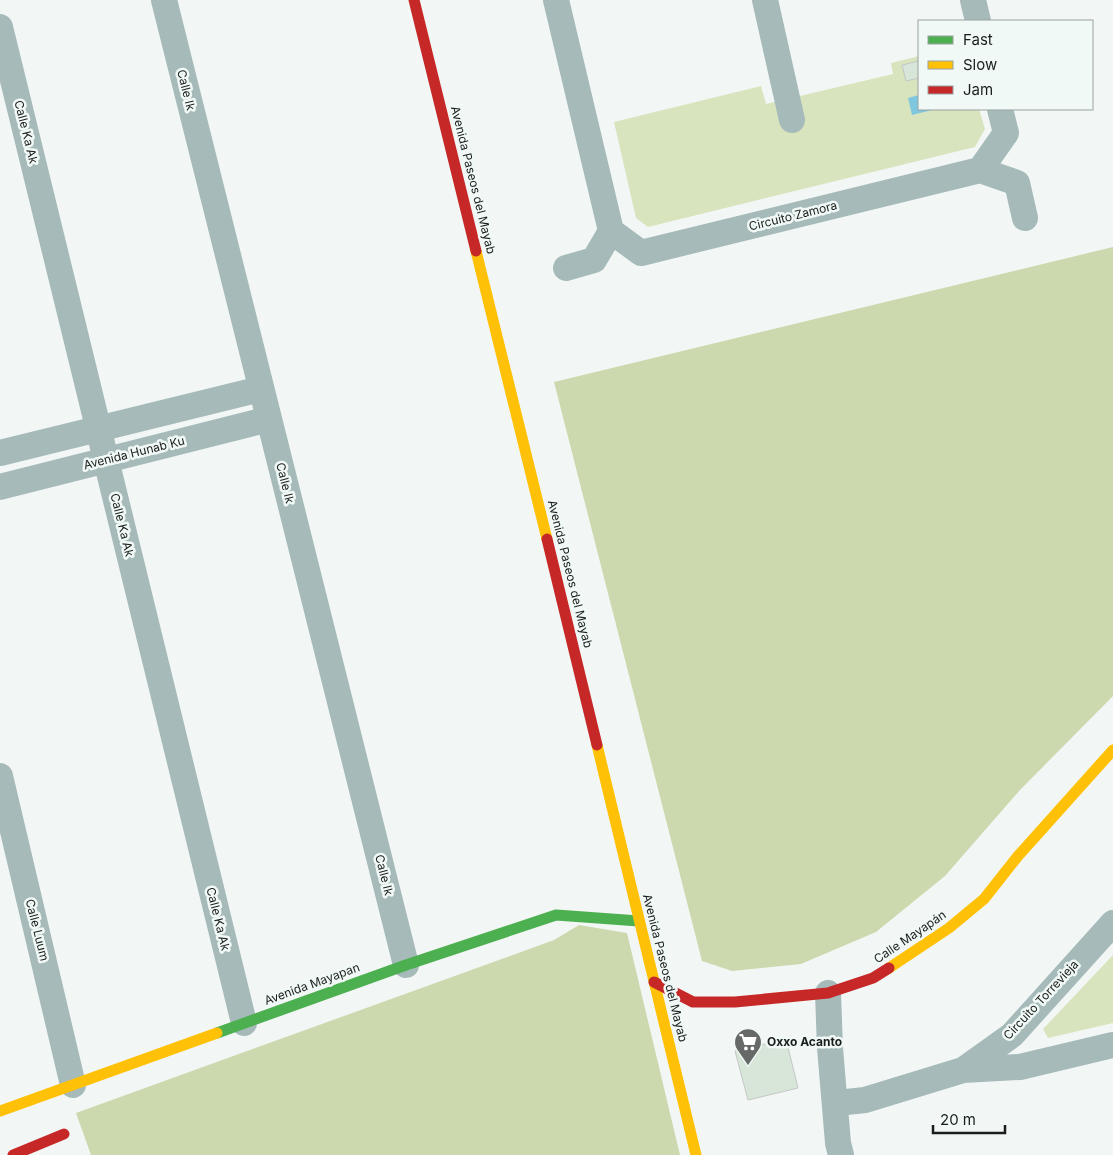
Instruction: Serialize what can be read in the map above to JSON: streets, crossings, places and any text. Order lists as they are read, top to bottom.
{
  "streets": {
    "main road": ["Avenida Paseos del Mayab", "Calle Mayapán", "Avenida Mayapan"],
    "street": [
      "Calle Ik",
      "Calle Ka Ak",
      "Circuito Zamora",
      "Avenida Hunab Ku",
      "Calle Luum",
      "Circuito Torrevieja"
    ]
  },
  "crossings": [
    ["Calle Ik", "Avenida Hunab Ku"],
    ["Calle Ik", "Avenida Mayapan"],
    ["Calle Ka Ak", "Avenida Hunab Ku"],
    ["Calle Ka Ak", "Avenida Mayapan"],
    ["Avenida Paseos del Mayab", "Calle Mayapán"],
    ["Avenida Paseos del Mayab", "Avenida Mayapan"],
    ["Calle Luum", "Avenida Mayapan"]
  ],
  "places": {
    "supermarket": ["Oxxo Acanto"]
  },
  "legend": ["Fast", "Slow", "Jam"],
  "scale_bar": "20 m"
}
